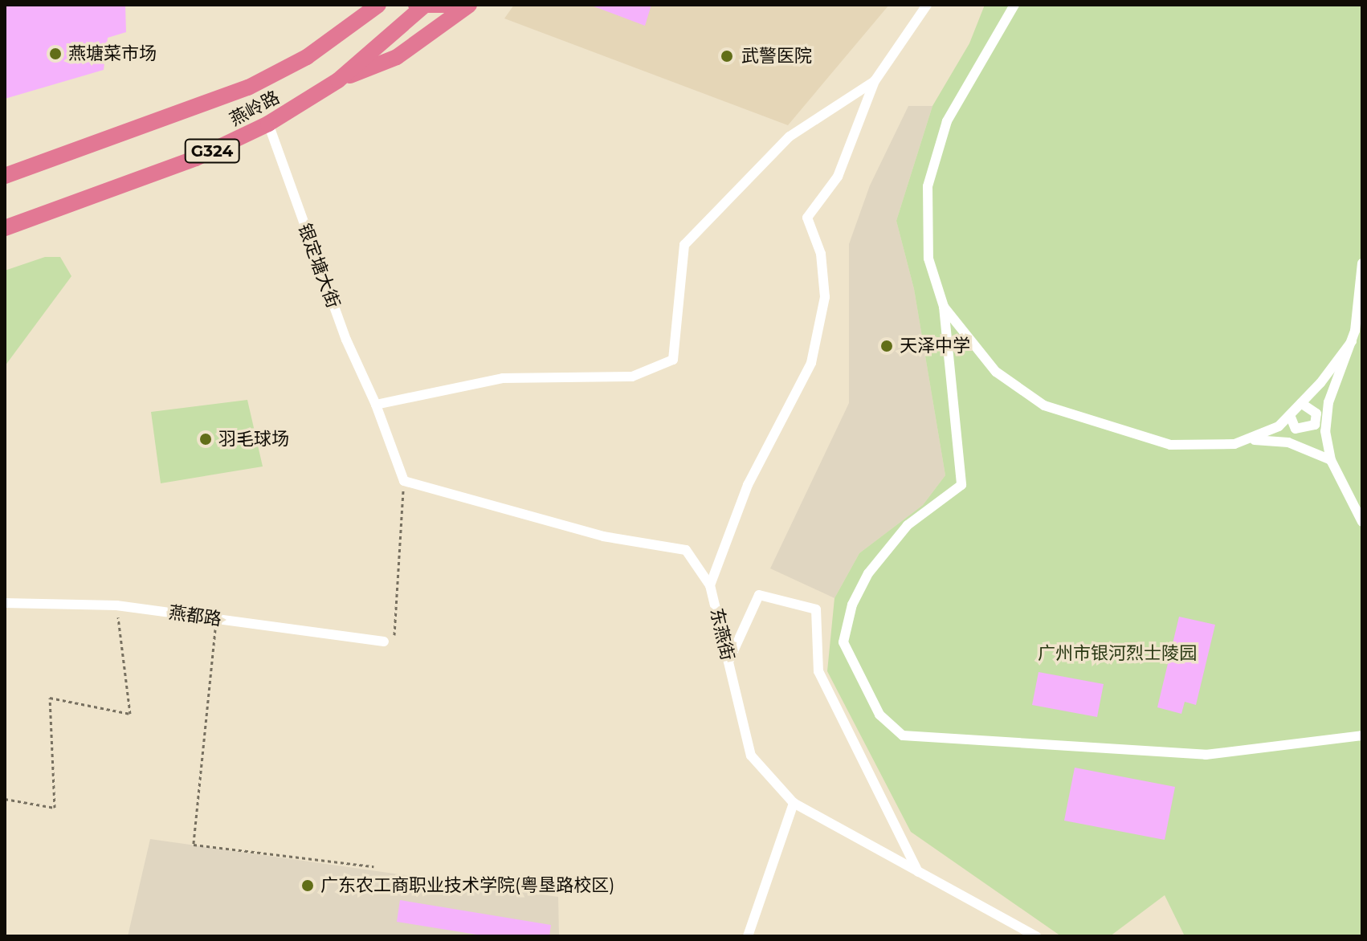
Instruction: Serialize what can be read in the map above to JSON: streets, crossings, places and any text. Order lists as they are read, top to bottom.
{
  "streets": {
    "highway": ["燕岭路", "G324"],
    "street": ["银定塘大街", "燕都路", "东燕街"]
  },
  "crossings": [
    ["燕岭路", "银定塘大街"]
  ],
  "parks": ["广州市银河烈士陵园"],
  "places": [
    "燕塘菜市场",
    "武警医院",
    "天泽中学",
    "羽毛球场",
    "广东农工商职业技术学院(粤垦路校区)"
  ]
}
